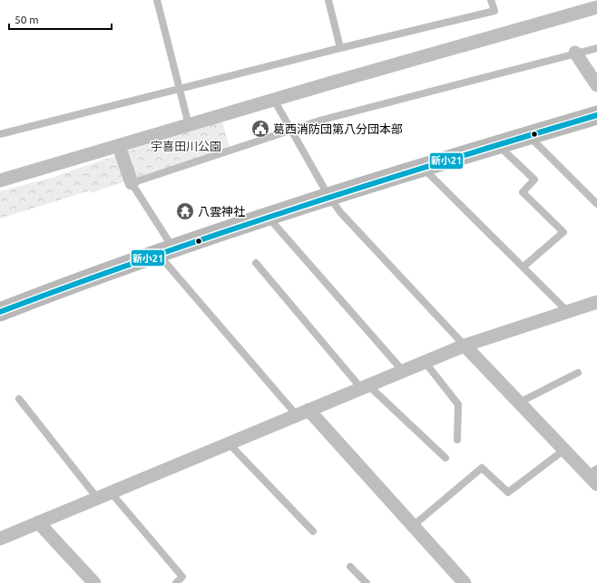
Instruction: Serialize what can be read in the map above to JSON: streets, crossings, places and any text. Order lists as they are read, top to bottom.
{
  "parks": ["宇喜田川公園"],
  "places": {
    "public building": ["葛西消防団第八分団本部"],
    "temple": ["八雲神社"]
  },
  "lines": ["transit line 新小21"],
  "scale_bar": "50 m"
}
